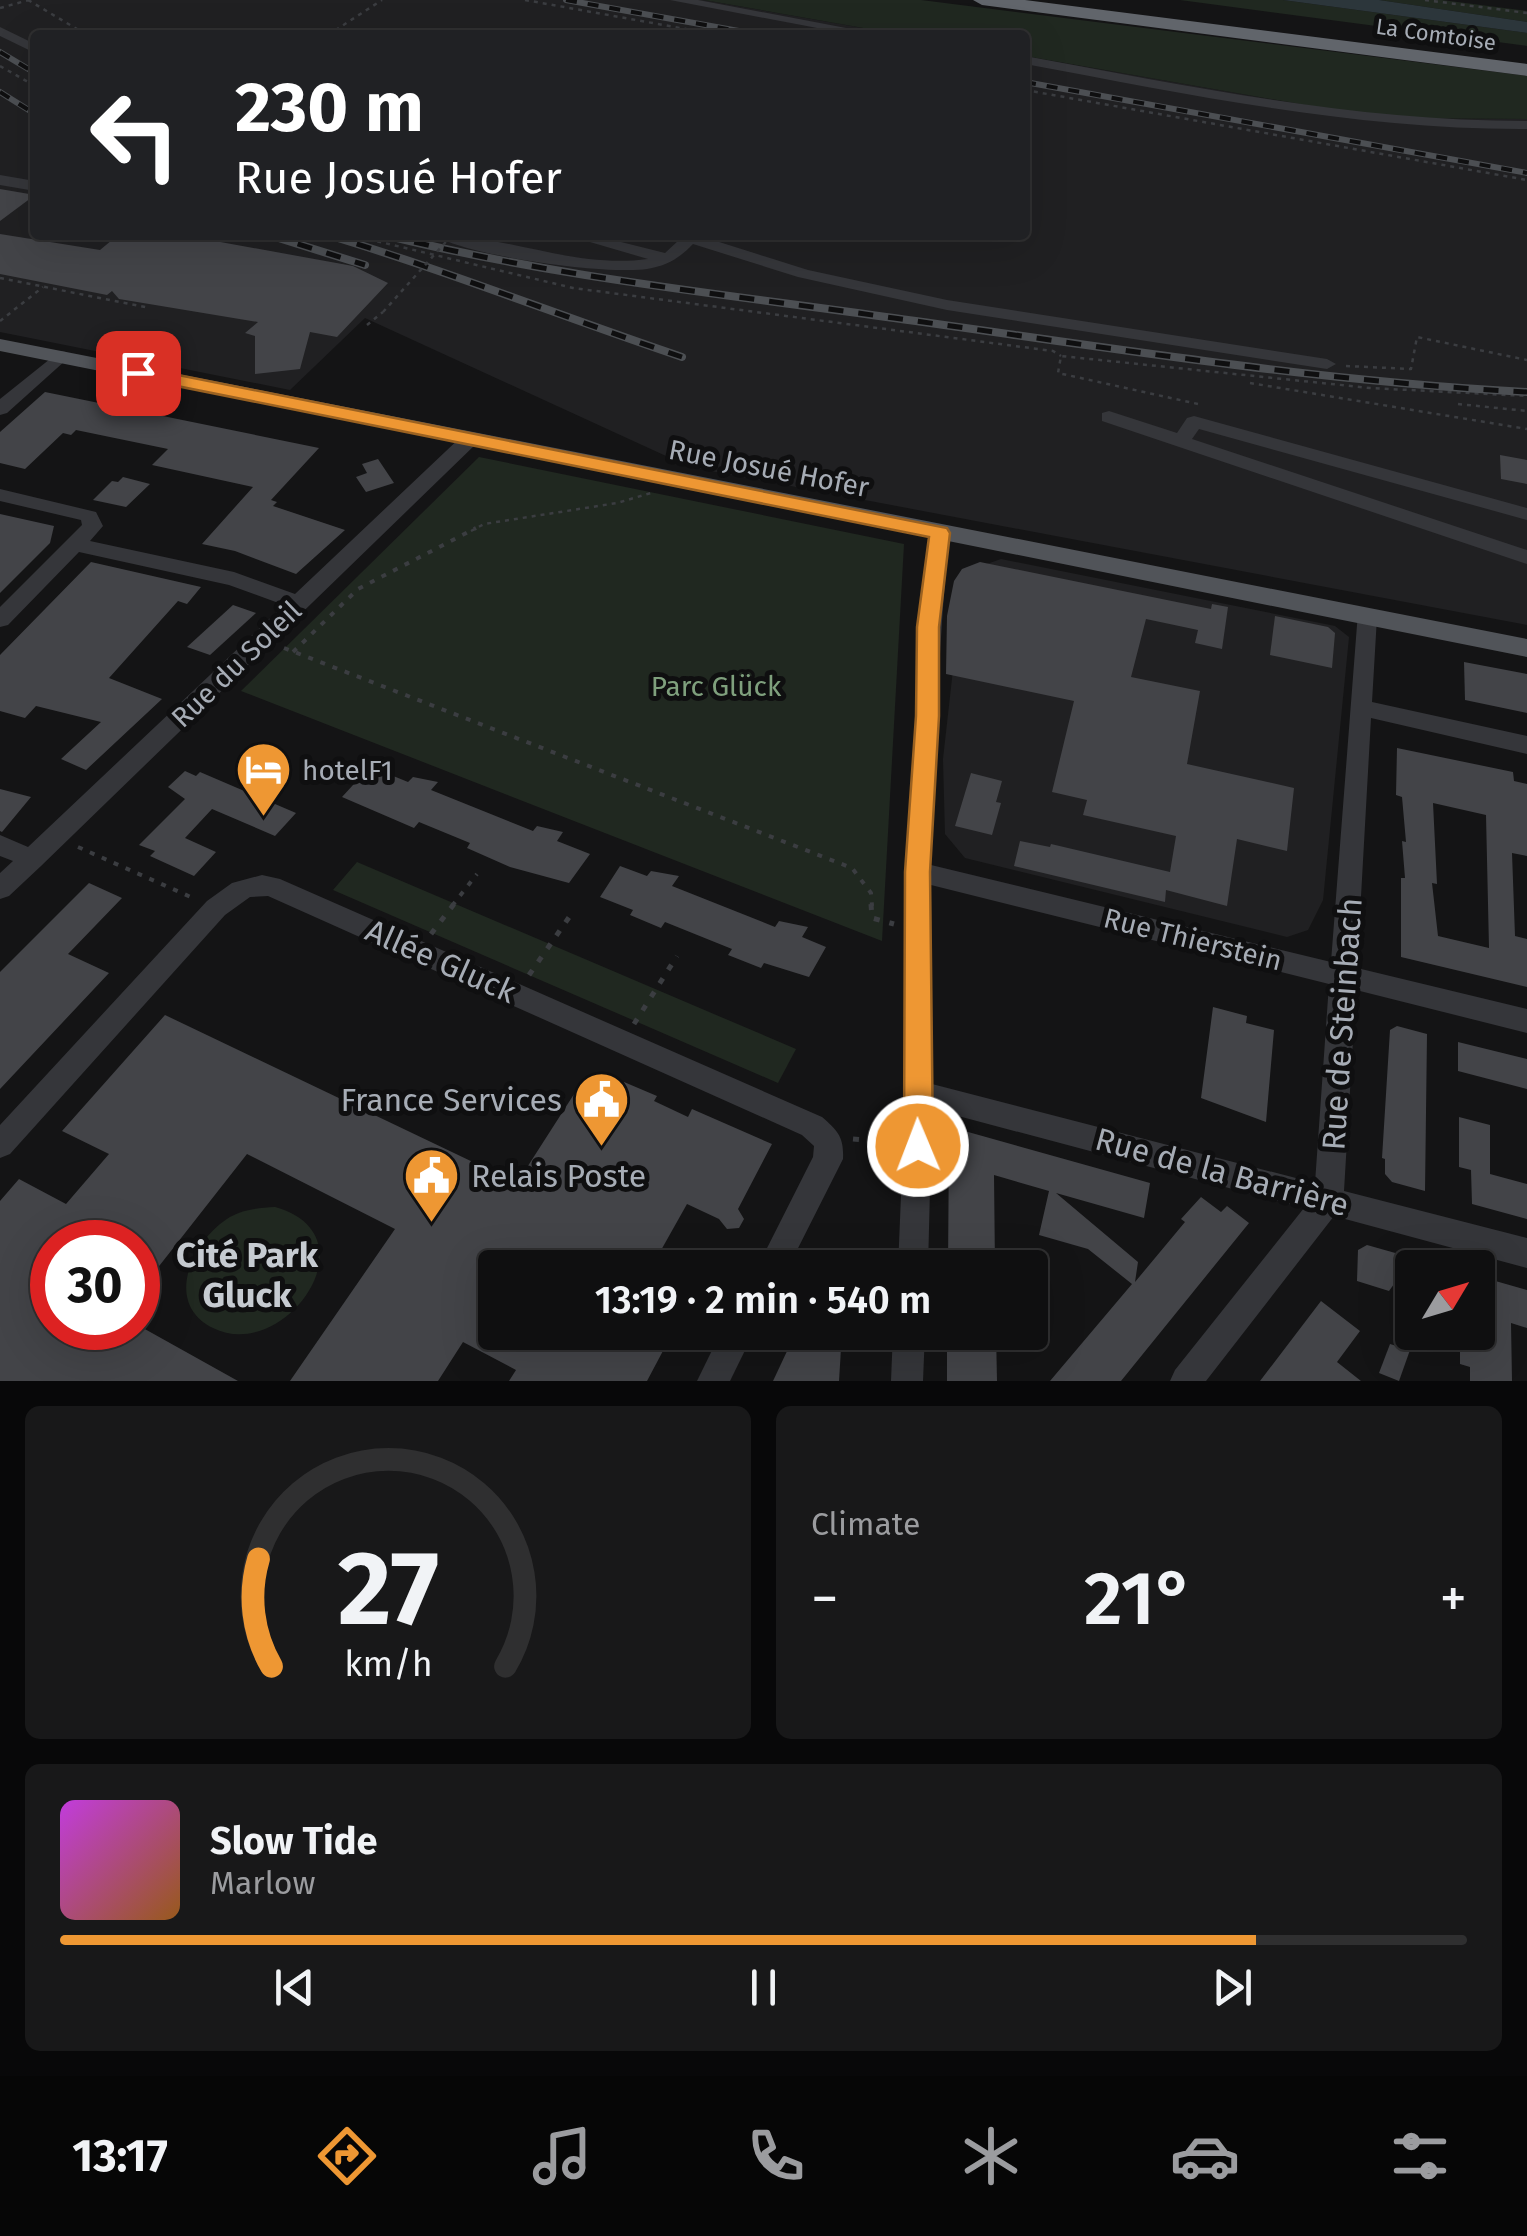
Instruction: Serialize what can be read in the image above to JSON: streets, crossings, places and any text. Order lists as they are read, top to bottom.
{
  "streets": {
    "highway": ["La Comtoise"],
    "main road": ["Rue Josué Hofer"],
    "street": [
      "Rue du Soleil",
      "Rue Thierstein",
      "Allée Gluck",
      "Rue de Steinbach",
      "Rue de la Barrière"
    ]
  },
  "crossings": [
    ["Rue Josué Hofer", "Rue du Soleil"],
    ["Rue Josué Hofer", "Rue de Steinbach"],
    ["Rue Thierstein", "Rue de Steinbach"],
    ["Rue de Steinbach", "Rue de la Barrière"]
  ],
  "districts": ["Cité Park Gluck"],
  "parks": ["Parc Glück"],
  "places": {
    "hotel": ["hotelF1"],
    "public building": ["France Services", "Relais Poste"]
  },
  "north": "top right",
  "page": {
    "turn": ["230 m", "Rue Josué Hofer"],
    "limit": "30",
    "trip": "13:19 · 2 min · 540 m",
    "tile": "Climate",
    "heat": ["−", "21°", "+"],
    "song": ["Slow Tide", "Marlow"],
    "tabs": "13:17",
    "gauge": ["27", "km/h"]
  }
}
